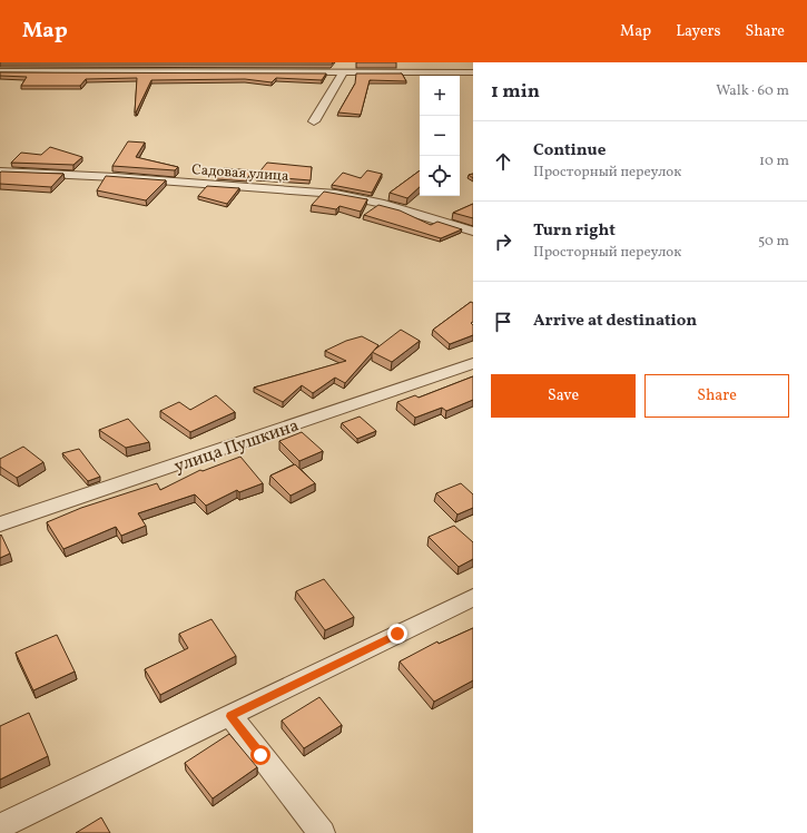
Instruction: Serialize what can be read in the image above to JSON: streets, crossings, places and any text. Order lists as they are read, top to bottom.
{
  "streets": {
    "street": ["Садовая улица", "улица Пушкина"]
  },
  "page": {
    "header": "Map",
    "nav": ["Map", "Layers", "Share"],
    "heading": ["1 min", "Walk · 60 m"],
    "map_buttons": ["+", "−"],
    "list": [
      ["Continue", "Просторный переулок", "10 m"],
      ["Turn right", "Просторный переулок", "50 m"],
      "Arrive at destination"
    ],
    "buttons": ["Save", "Share"]
  }
}
